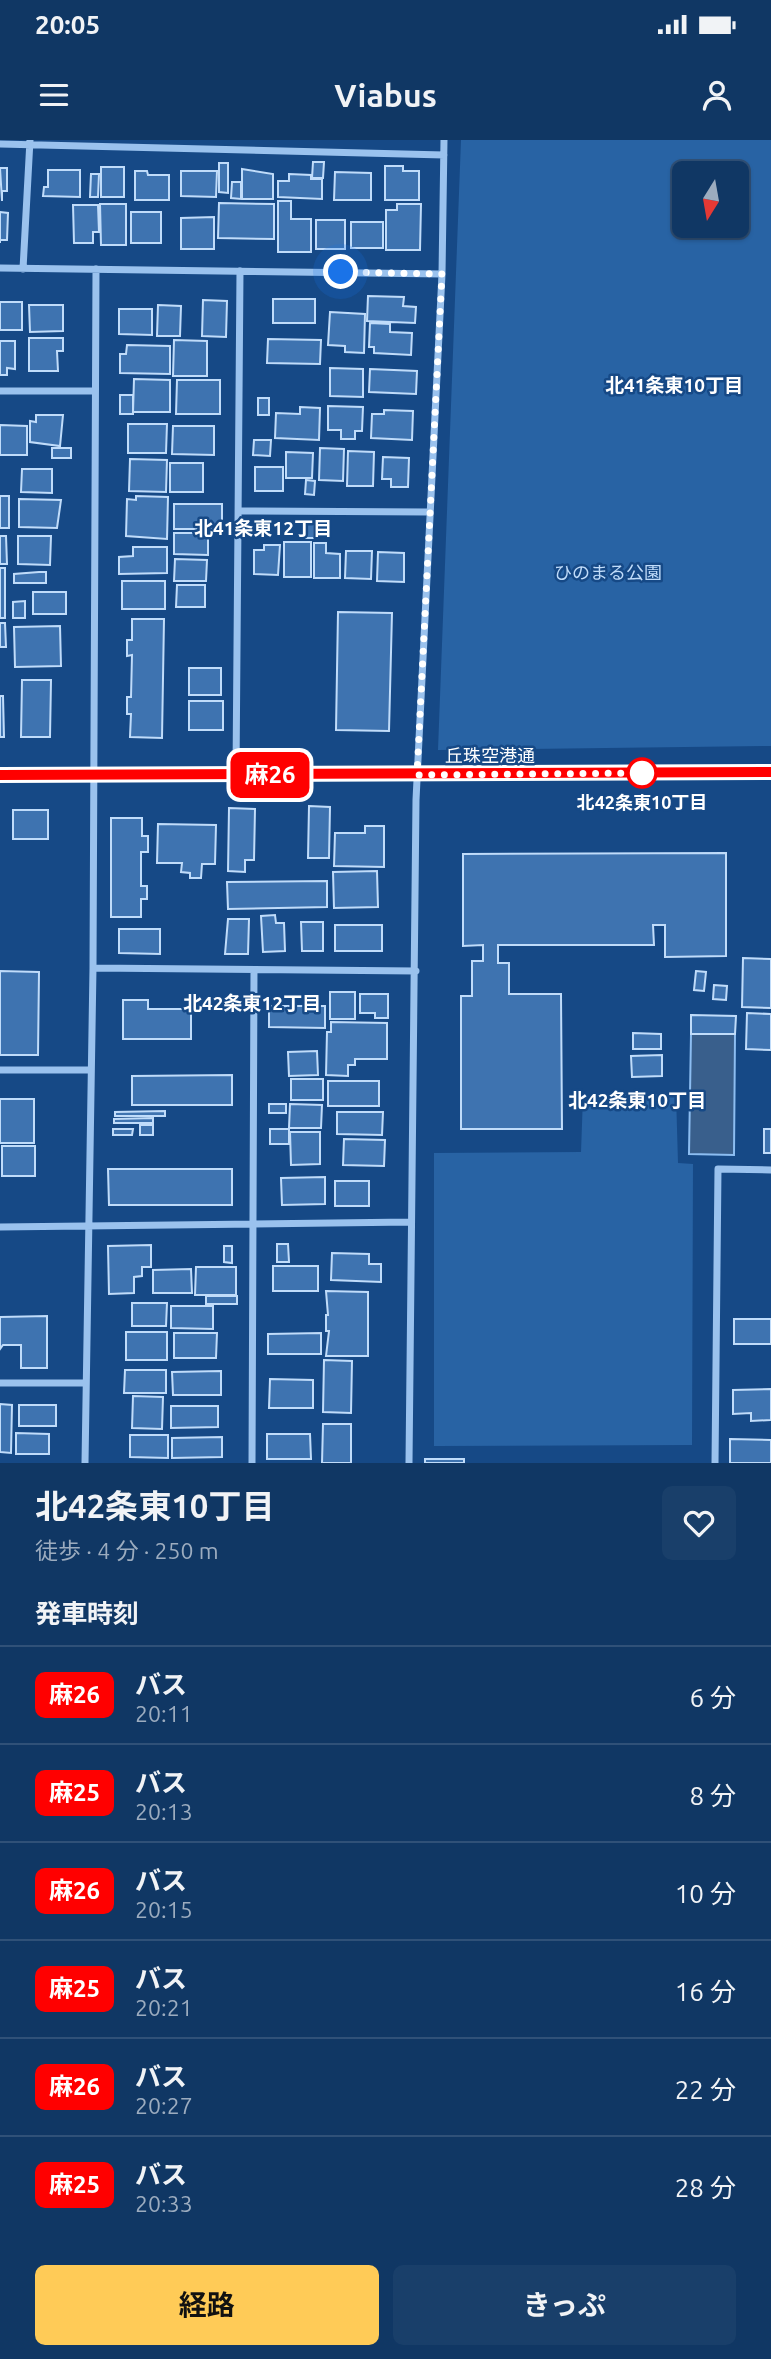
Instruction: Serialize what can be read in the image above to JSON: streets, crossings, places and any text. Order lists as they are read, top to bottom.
{
  "streets": {
    "main road": ["丘珠空港通"]
  },
  "districts": [
    "北41条東10丁目",
    "北41条東12丁目",
    "北42条東12丁目",
    "北42条東10丁目"
  ],
  "parks": ["ひのまる公園"],
  "places": ["北42条東10丁目"],
  "lines": ["bus line 麻26"],
  "north": "bottom",
  "page": {
    "status": "20:05",
    "header": "Viabus",
    "on_map": "麻26",
    "heading": [
      ["北42条東10丁目", "徒歩 · 4 分 · 250 m"],
      "発車時刻"
    ],
    "list": [
      {
        "mark": "麻26",
        "name": "バス",
        "note": "20:11",
        "value": "6 分"
      },
      {
        "mark": "麻25",
        "name": "バス",
        "note": "20:13",
        "value": "8 分"
      },
      {
        "mark": "麻26",
        "name": "バス",
        "note": "20:15",
        "value": "10 分"
      },
      {
        "mark": "麻25",
        "name": "バス",
        "note": "20:21",
        "value": "16 分"
      },
      {
        "mark": "麻26",
        "name": "バス",
        "note": "20:27",
        "value": "22 分"
      },
      {
        "mark": "麻25",
        "name": "バス",
        "note": "20:33",
        "value": "28 分"
      }
    ],
    "buttons": ["経路", "きっぷ"]
  }
}
